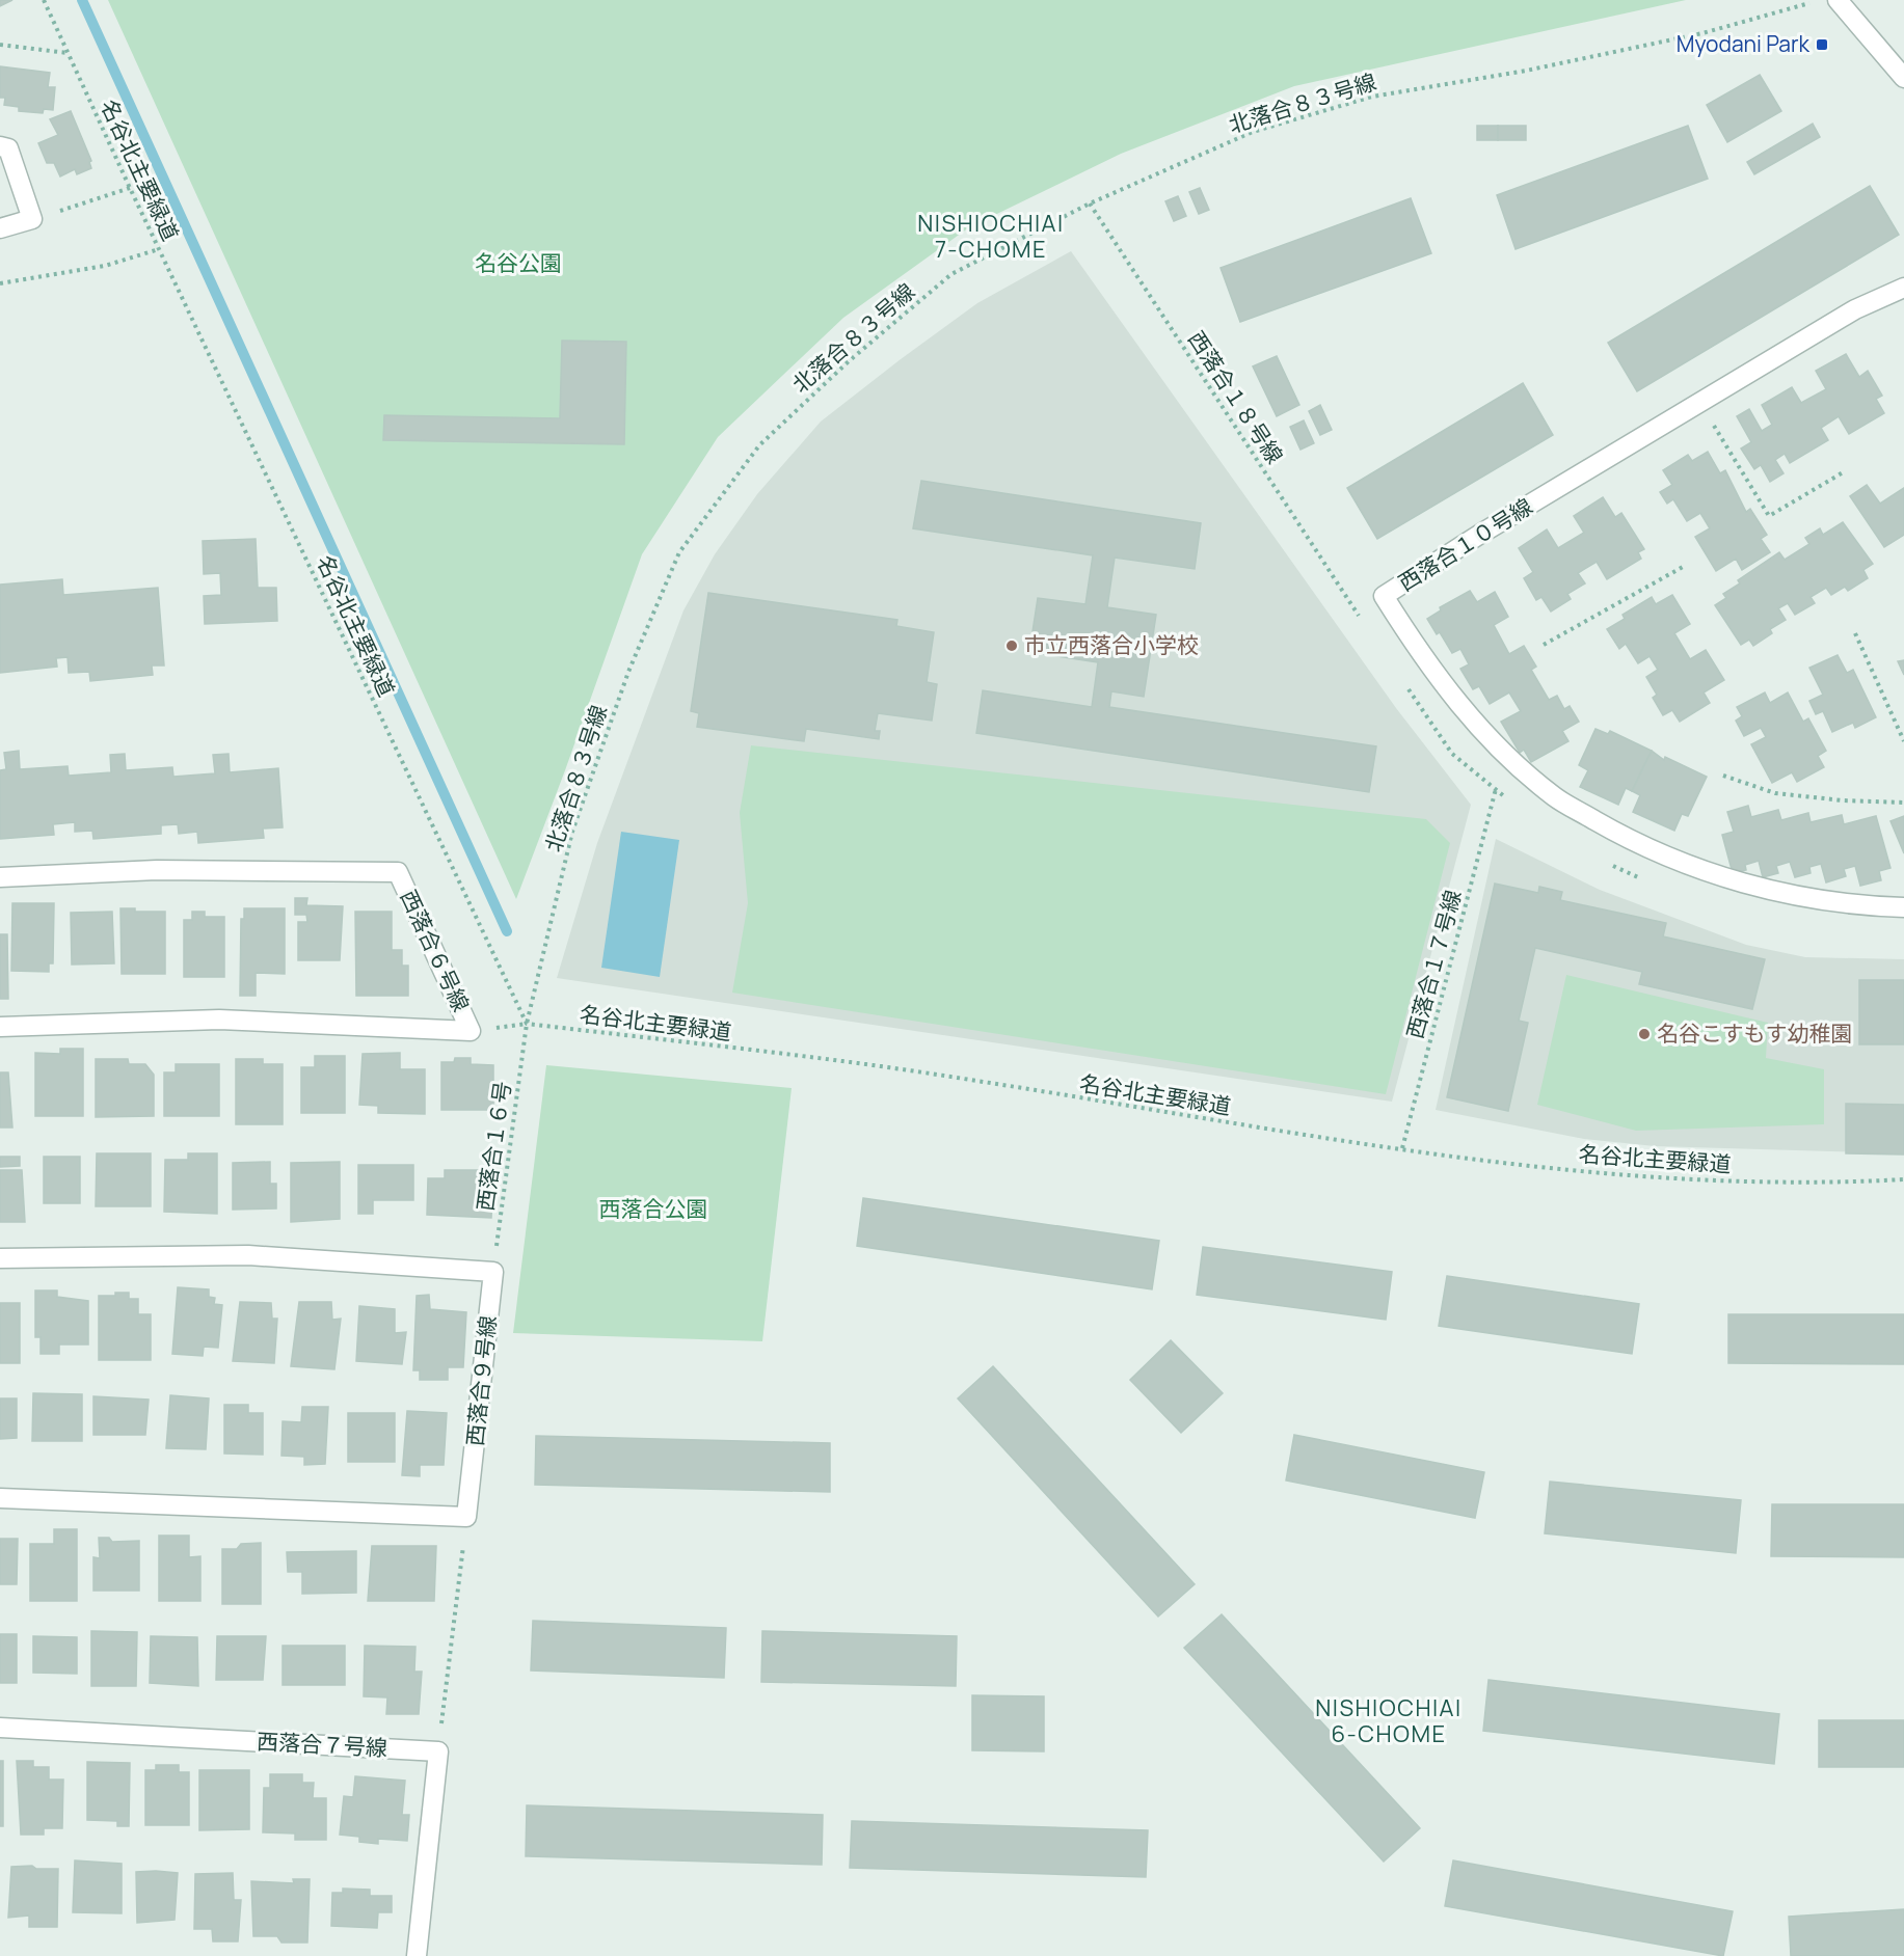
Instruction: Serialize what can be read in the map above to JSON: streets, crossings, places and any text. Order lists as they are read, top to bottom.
{
  "streets": {
    "street": [
      "西落合１０号線",
      "西落合６号線",
      "西落合９号線",
      "西落合７号線"
    ],
    "path": [
      "北落合８３号線",
      "名谷北主要緑道",
      "西落合１８号線",
      "西落合１７号線",
      "西落合１６号"
    ]
  },
  "crossings": [
    ["北落合８３号線", "名谷北主要緑道"],
    ["北落合８３号線", "西落合１８号線"],
    ["北落合８３号線", "西落合１６号"],
    ["名谷北主要緑道", "西落合１７号線"],
    ["名谷北主要緑道", "西落合１６号"],
    ["西落合１６号", "西落合９号線"]
  ],
  "districts": ["NISHIOCHIAI 7-CHOME", "NISHIOCHIAI 6-CHOME"],
  "parks": ["名谷公園", "西落合公園"],
  "places": {
    "transit": ["Myodani Park"],
    "other": ["市立西落合小学校", "名谷こすもす幼稚園"]
  }
}
